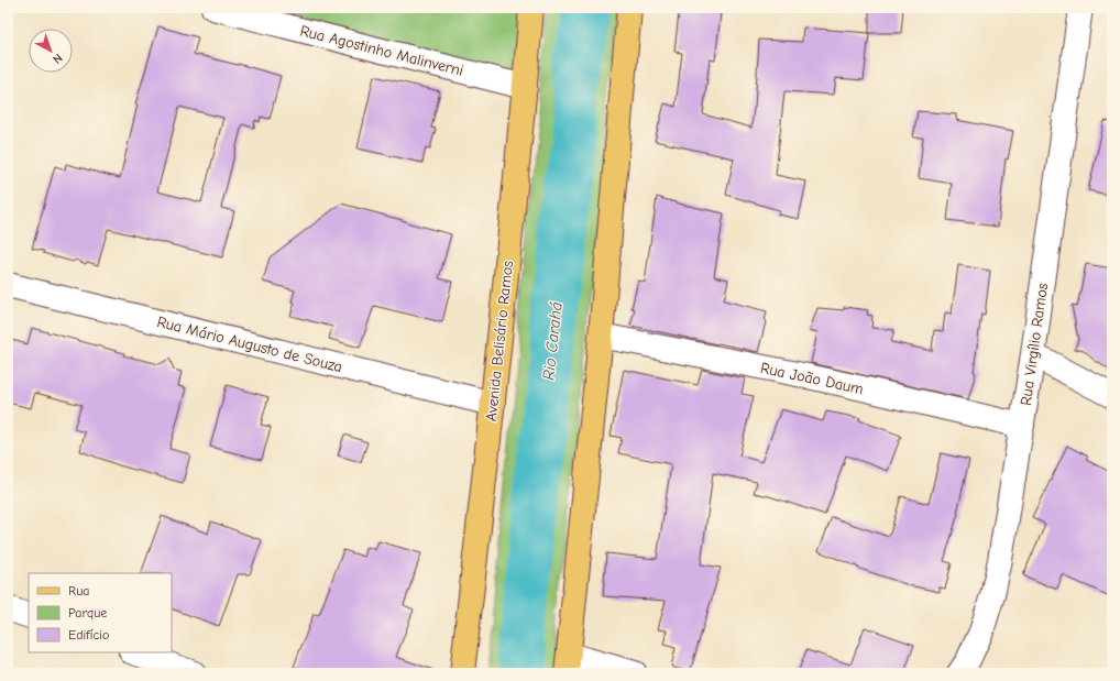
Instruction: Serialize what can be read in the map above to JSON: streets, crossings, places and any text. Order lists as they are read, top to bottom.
{
  "streets": {
    "main road": ["Avenida Belisário Ramos"],
    "street": [
      "Rua Agostinho Malinverni",
      "Rua Mário Augusto de Souza",
      "Rua Virgílio Ramos",
      "Rua João Daum"
    ]
  },
  "crossings": [
    ["Rua Agostinho Malinverni", "Avenida Belisário Ramos"],
    ["Avenida Belisário Ramos", "Rua Mário Augusto de Souza"],
    ["Rua Virgílio Ramos", "Rua João Daum"]
  ],
  "water": ["Rio Carahá"],
  "legend": ["Rua", "Parque", "Edifício"],
  "north": "bottom right"
}
